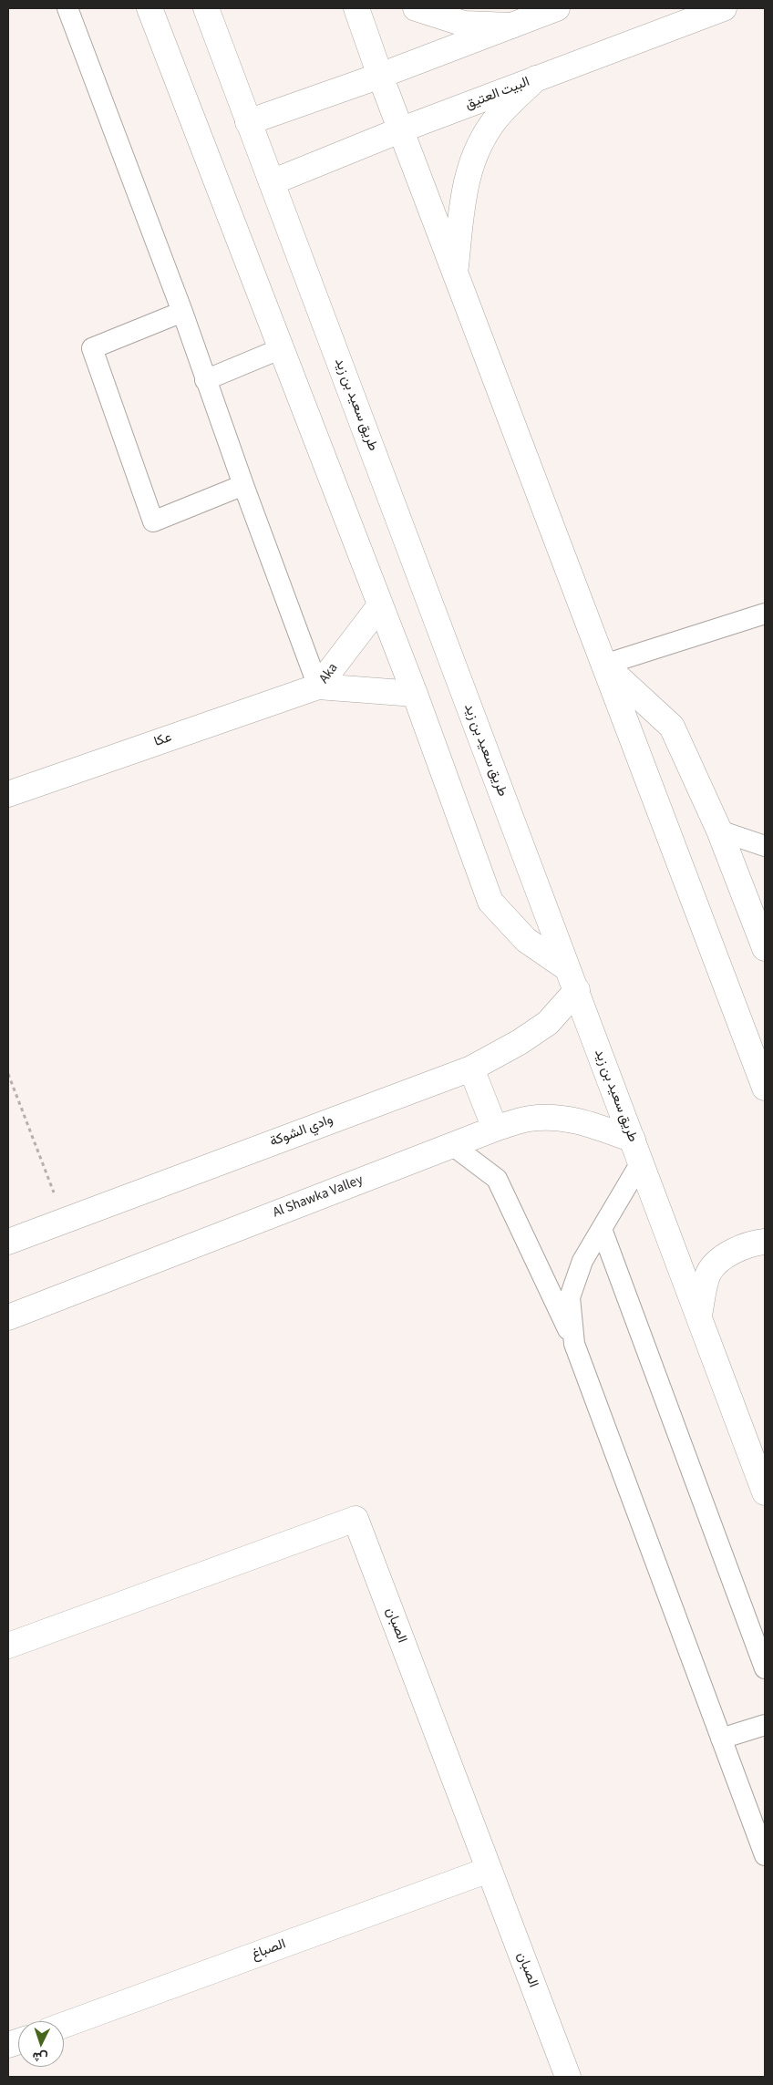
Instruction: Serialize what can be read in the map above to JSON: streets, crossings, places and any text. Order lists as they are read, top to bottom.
{
  "streets": {
    "street": [
      "البيت العتيق",
      "طريق سعيد بن زيد",
      "Aka",
      "عكا",
      "وادي الشوكة",
      "Al Shawka Valley",
      "الصبان",
      "الصباغ"
    ]
  },
  "crossings": [
    ["البيت العتيق", "طريق سعيد بن زيد"],
    ["طريق سعيد بن زيد", "وادي الشوكة"],
    ["طريق سعيد بن زيد", "Al Shawka Valley"],
    ["Aka", "عكا"],
    ["الصبان", "الصباغ"]
  ],
  "north": "bottom"
}
